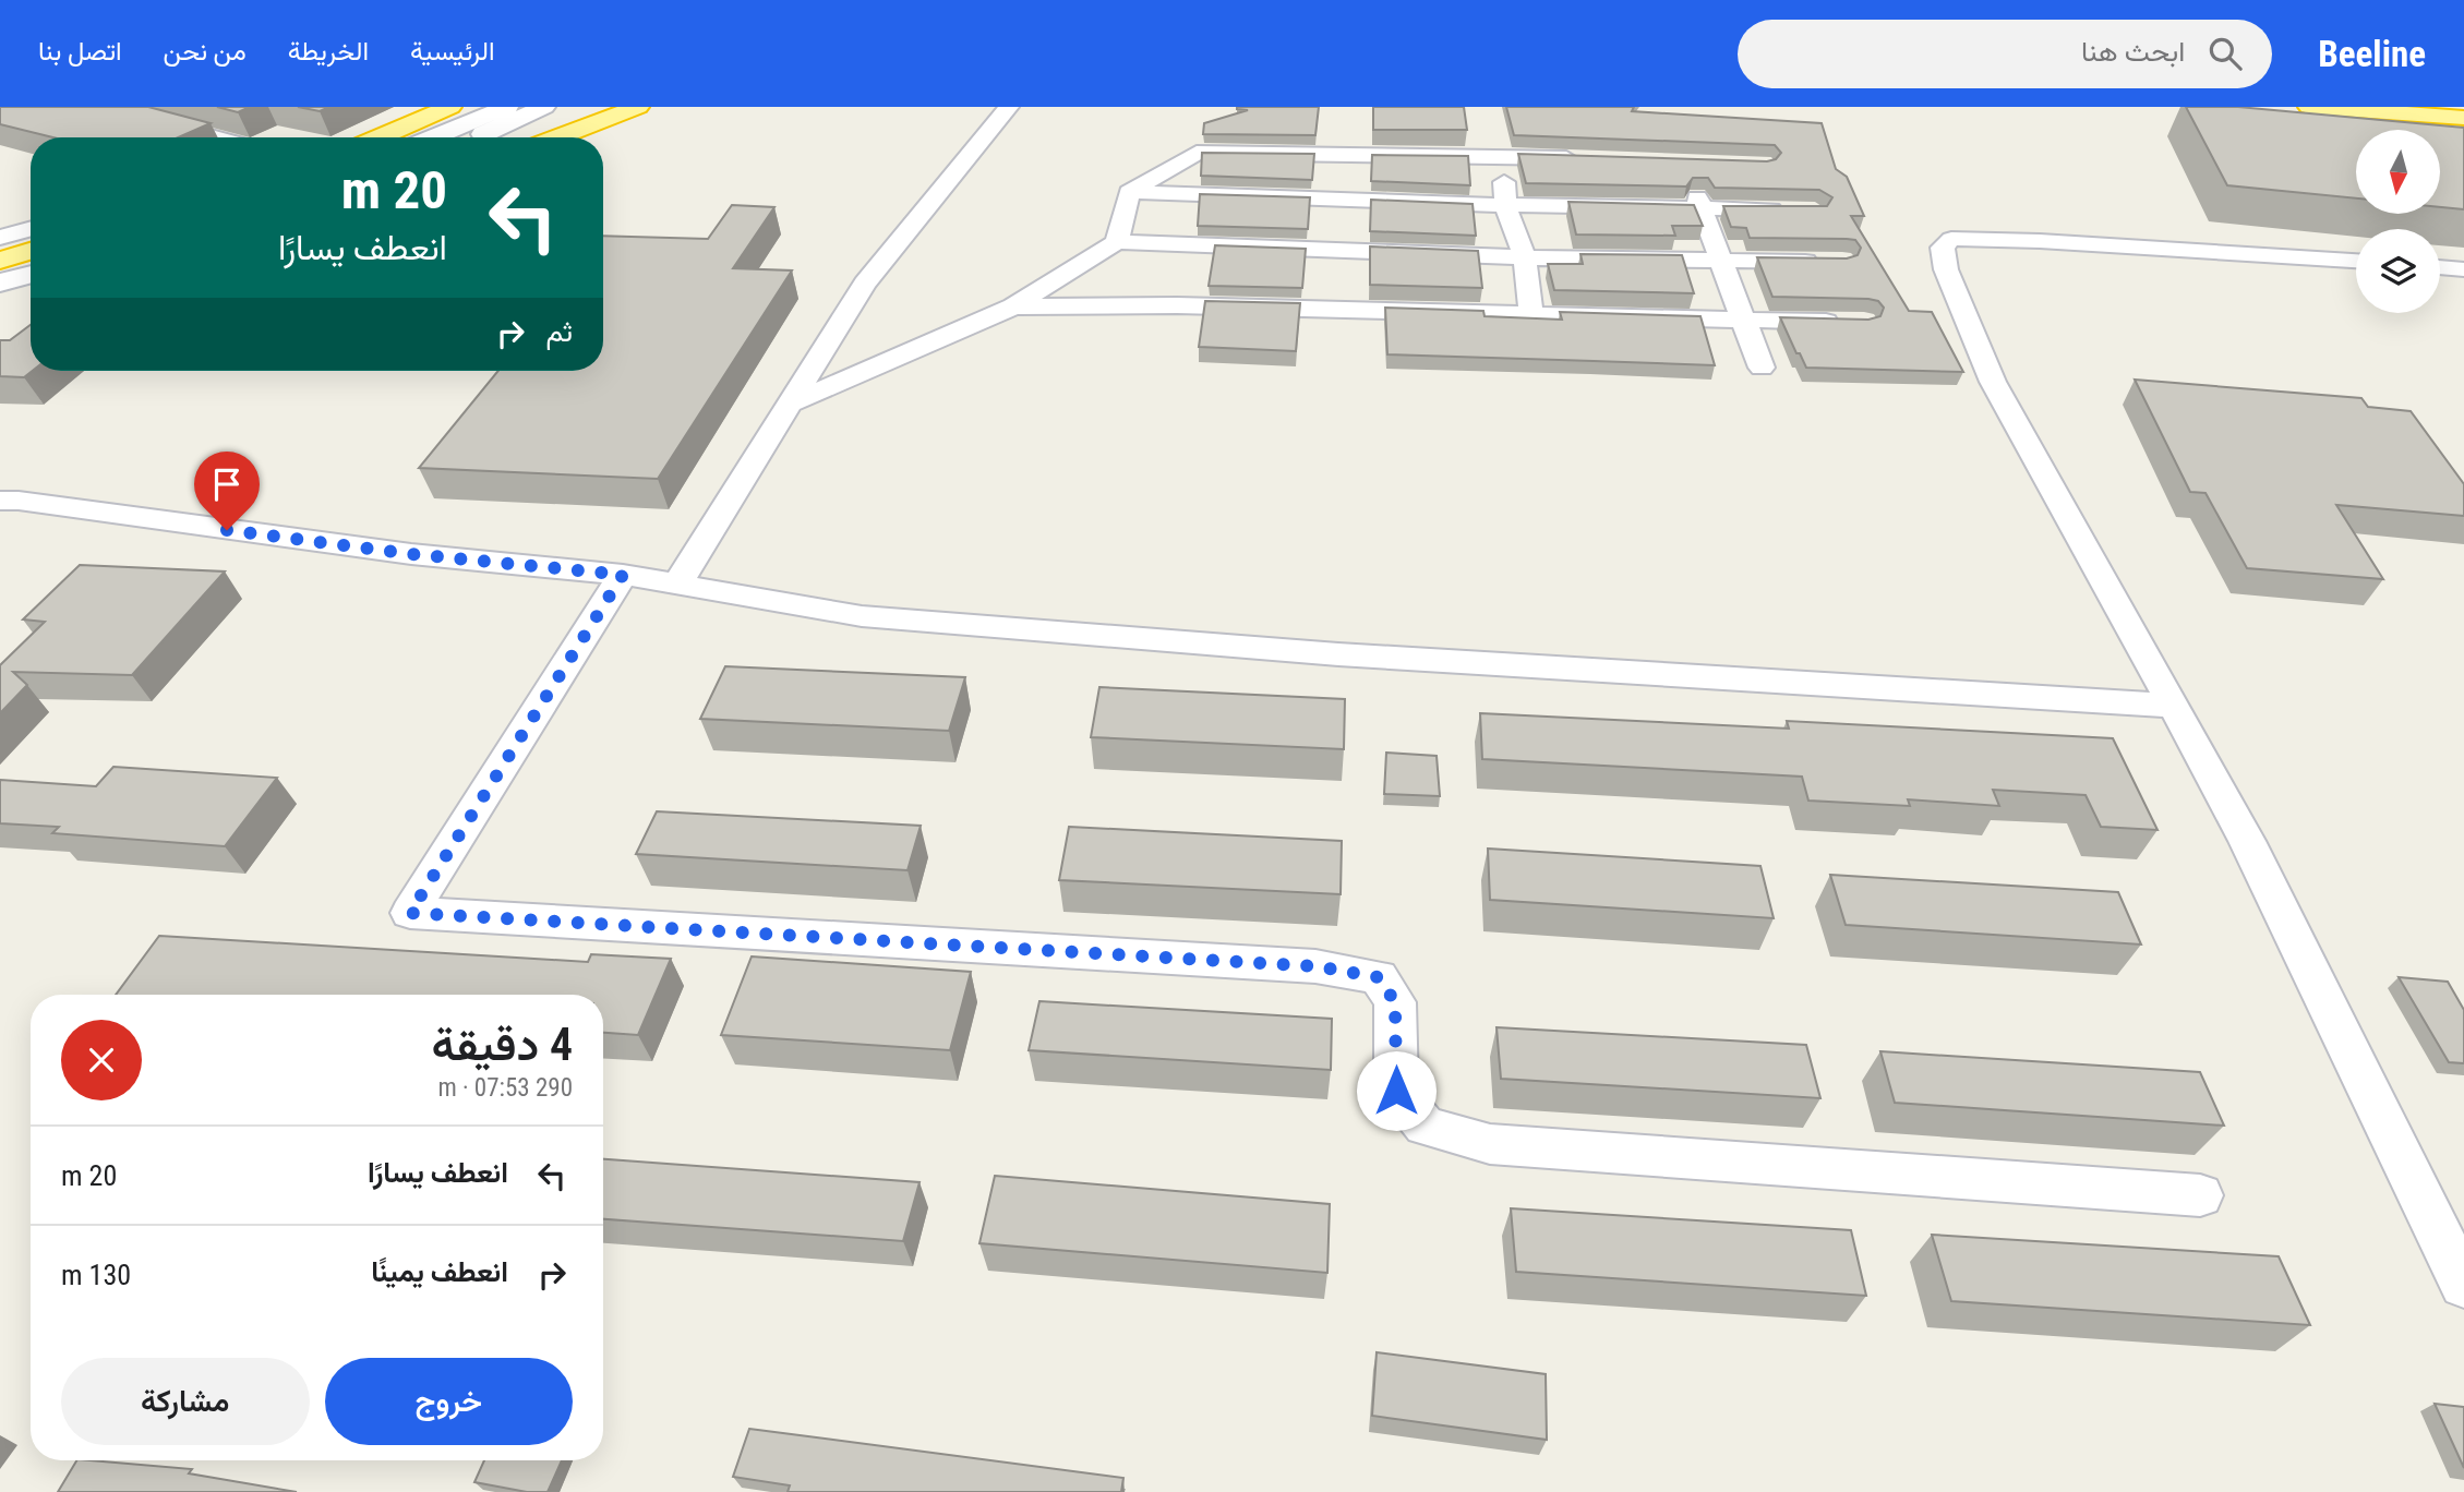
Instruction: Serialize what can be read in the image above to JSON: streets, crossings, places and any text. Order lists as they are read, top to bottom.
{
  "north": "bottom",
  "page": {
    "header": "Beeline",
    "search": "ابحث هنا",
    "nav": [
      "الرئيسية",
      "الخريطة",
      "من نحن",
      "اتصل بنا"
    ],
    "turn": ["20 m", "انعطف يسارًا"],
    "then": "ثم",
    "heading": ["4 دقيقة", "290 m · 07:53"],
    "list": [
      {
        "name": "انعطف يسارًا",
        "value": "20 m"
      },
      {
        "name": "انعطف يمينًا",
        "value": "130 m"
      }
    ],
    "buttons": ["خروج", "مشاركة"]
  }
}
